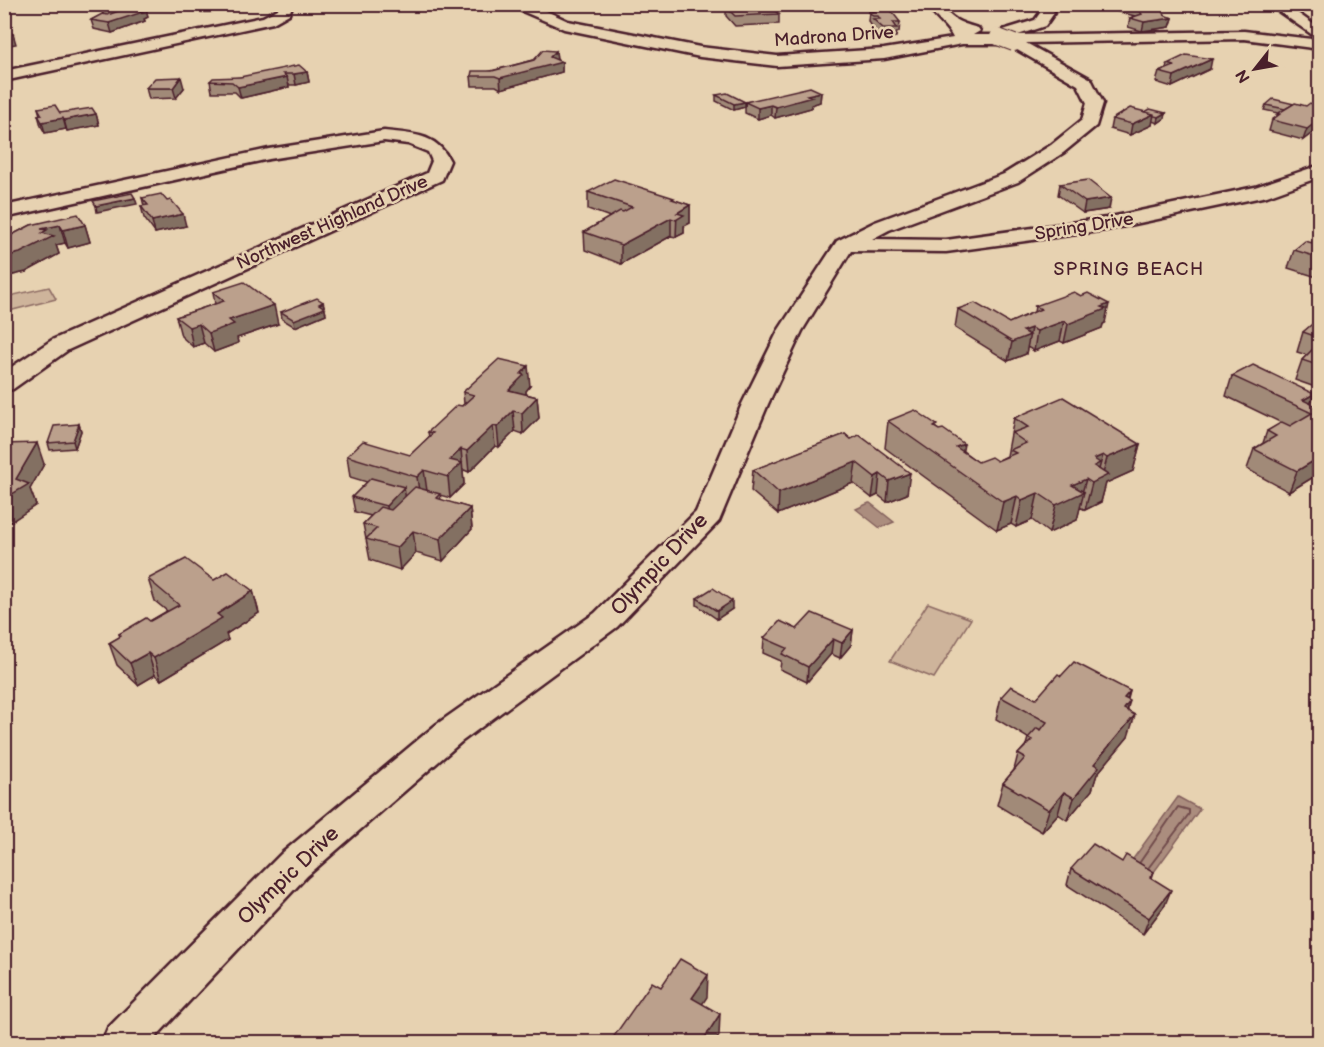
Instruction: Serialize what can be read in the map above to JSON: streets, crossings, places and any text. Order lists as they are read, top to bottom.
{
  "streets": {
    "street": [
      "Madrona Drive",
      "Northwest Highland Drive",
      "Spring Drive",
      "Olympic Drive"
    ]
  },
  "crossings": [
    ["Spring Drive", "Olympic Drive"]
  ],
  "districts": ["SPRING BEACH"],
  "north": "bottom left"
}
